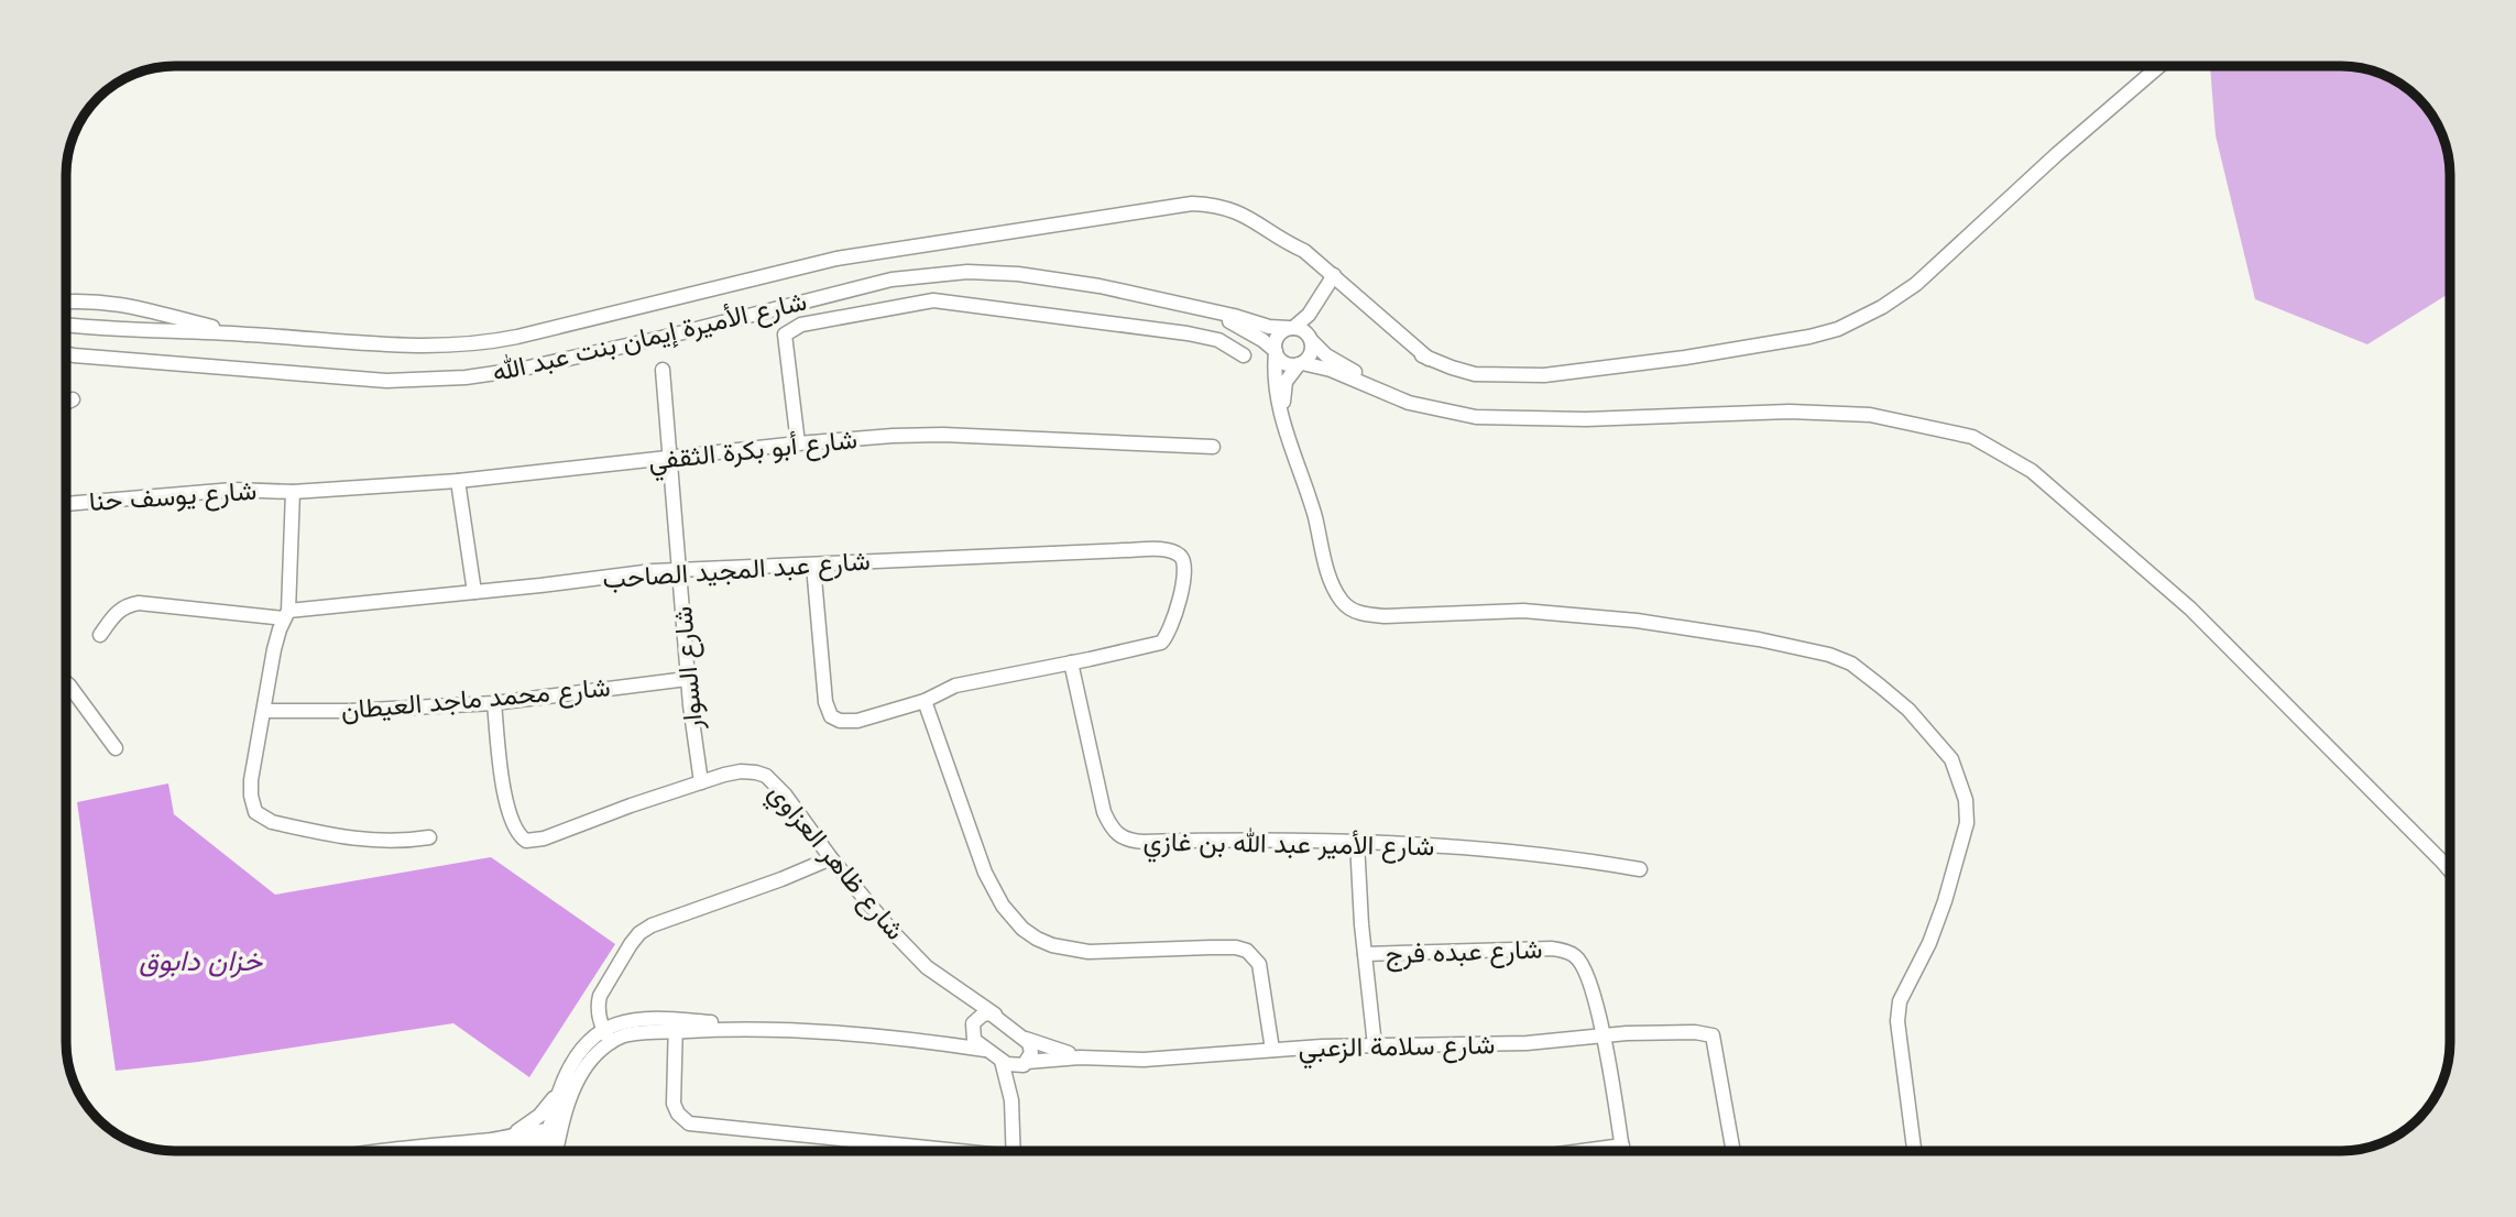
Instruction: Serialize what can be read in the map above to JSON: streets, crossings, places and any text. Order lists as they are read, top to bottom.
{
  "streets": {
    "street": [
      "شارع الأميرة إيمان بنت عبد الله",
      "شارع أبو بكرة الثقفي",
      "شارع يوسف حنا",
      "شارع عبد المجيد الصاحب",
      "شارع السوار",
      "شارع محمد ماجد العيطان",
      "شارع الأمير عبد الله بن غازي",
      "شارع ظاهر العزاوي",
      "شارع عبده فرج",
      "شارع سلامة الزعبي"
    ]
  },
  "crossings": [
    ["شارع الأميرة إيمان بنت عبد الله", "شارع أبو بكرة الثقفي"],
    ["شارع أبو بكرة الثقفي", "شارع يوسف حنا"],
    ["شارع أبو بكرة الثقفي", "شارع السوار"],
    ["شارع عبد المجيد الصاحب", "شارع السوار"],
    ["شارع عبد المجيد الصاحب", "شارع الأمير عبد الله بن غازي"],
    ["شارع السوار", "شارع محمد ماجد العيطان"],
    ["شارع السوار", "شارع ظاهر العزاوي"],
    ["شارع محمد ماجد العيطان", "شارع ظاهر العزاوي"],
    ["شارع ظاهر العزاوي", "شارع سلامة الزعبي"],
    ["شارع عبده فرج", "شارع سلامة الزعبي"]
  ],
  "water": ["خزان دابوق"]
}
